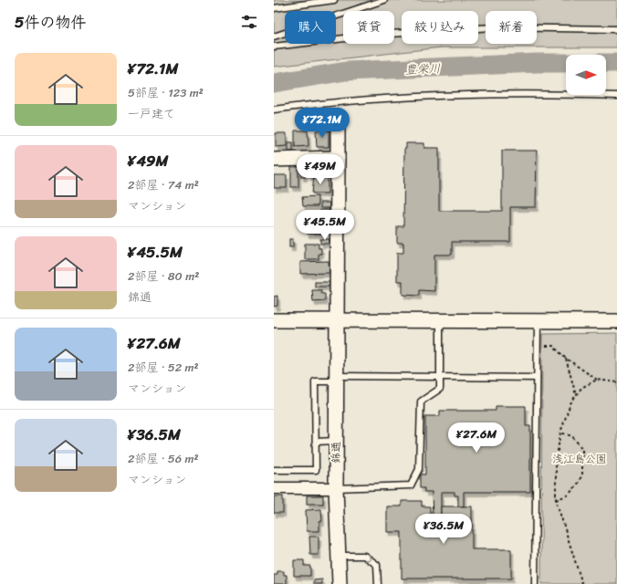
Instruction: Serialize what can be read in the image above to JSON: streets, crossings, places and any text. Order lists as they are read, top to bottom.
{
  "streets": {
    "street": ["錦通"]
  },
  "water": ["豊栄川"],
  "parks": ["浅江島公園"],
  "north": "right",
  "page": {
    "heading": "5件の物件",
    "chip": [
      "購入",
      "賃貸",
      "絞り込み",
      "新着"
    ],
    "list": [
      {
        "name": "¥72.1M",
        "note": "5部屋 · 123 m² · 一戸建て"
      },
      {
        "name": "¥49M",
        "note": "2部屋 · 74 m² · マンション"
      },
      {
        "name": "¥45.5M",
        "note": "2部屋 · 80 m² · 錦通"
      },
      {
        "name": "¥27.6M",
        "note": "2部屋 · 52 m² · マンション"
      },
      {
        "name": "¥36.5M",
        "note": "2部屋 · 56 m² · マンション"
      }
    ],
    "price": [
      "¥72.1M",
      "¥49M",
      "¥45.5M",
      "¥27.6M",
      "¥36.5M"
    ]
  }
}
